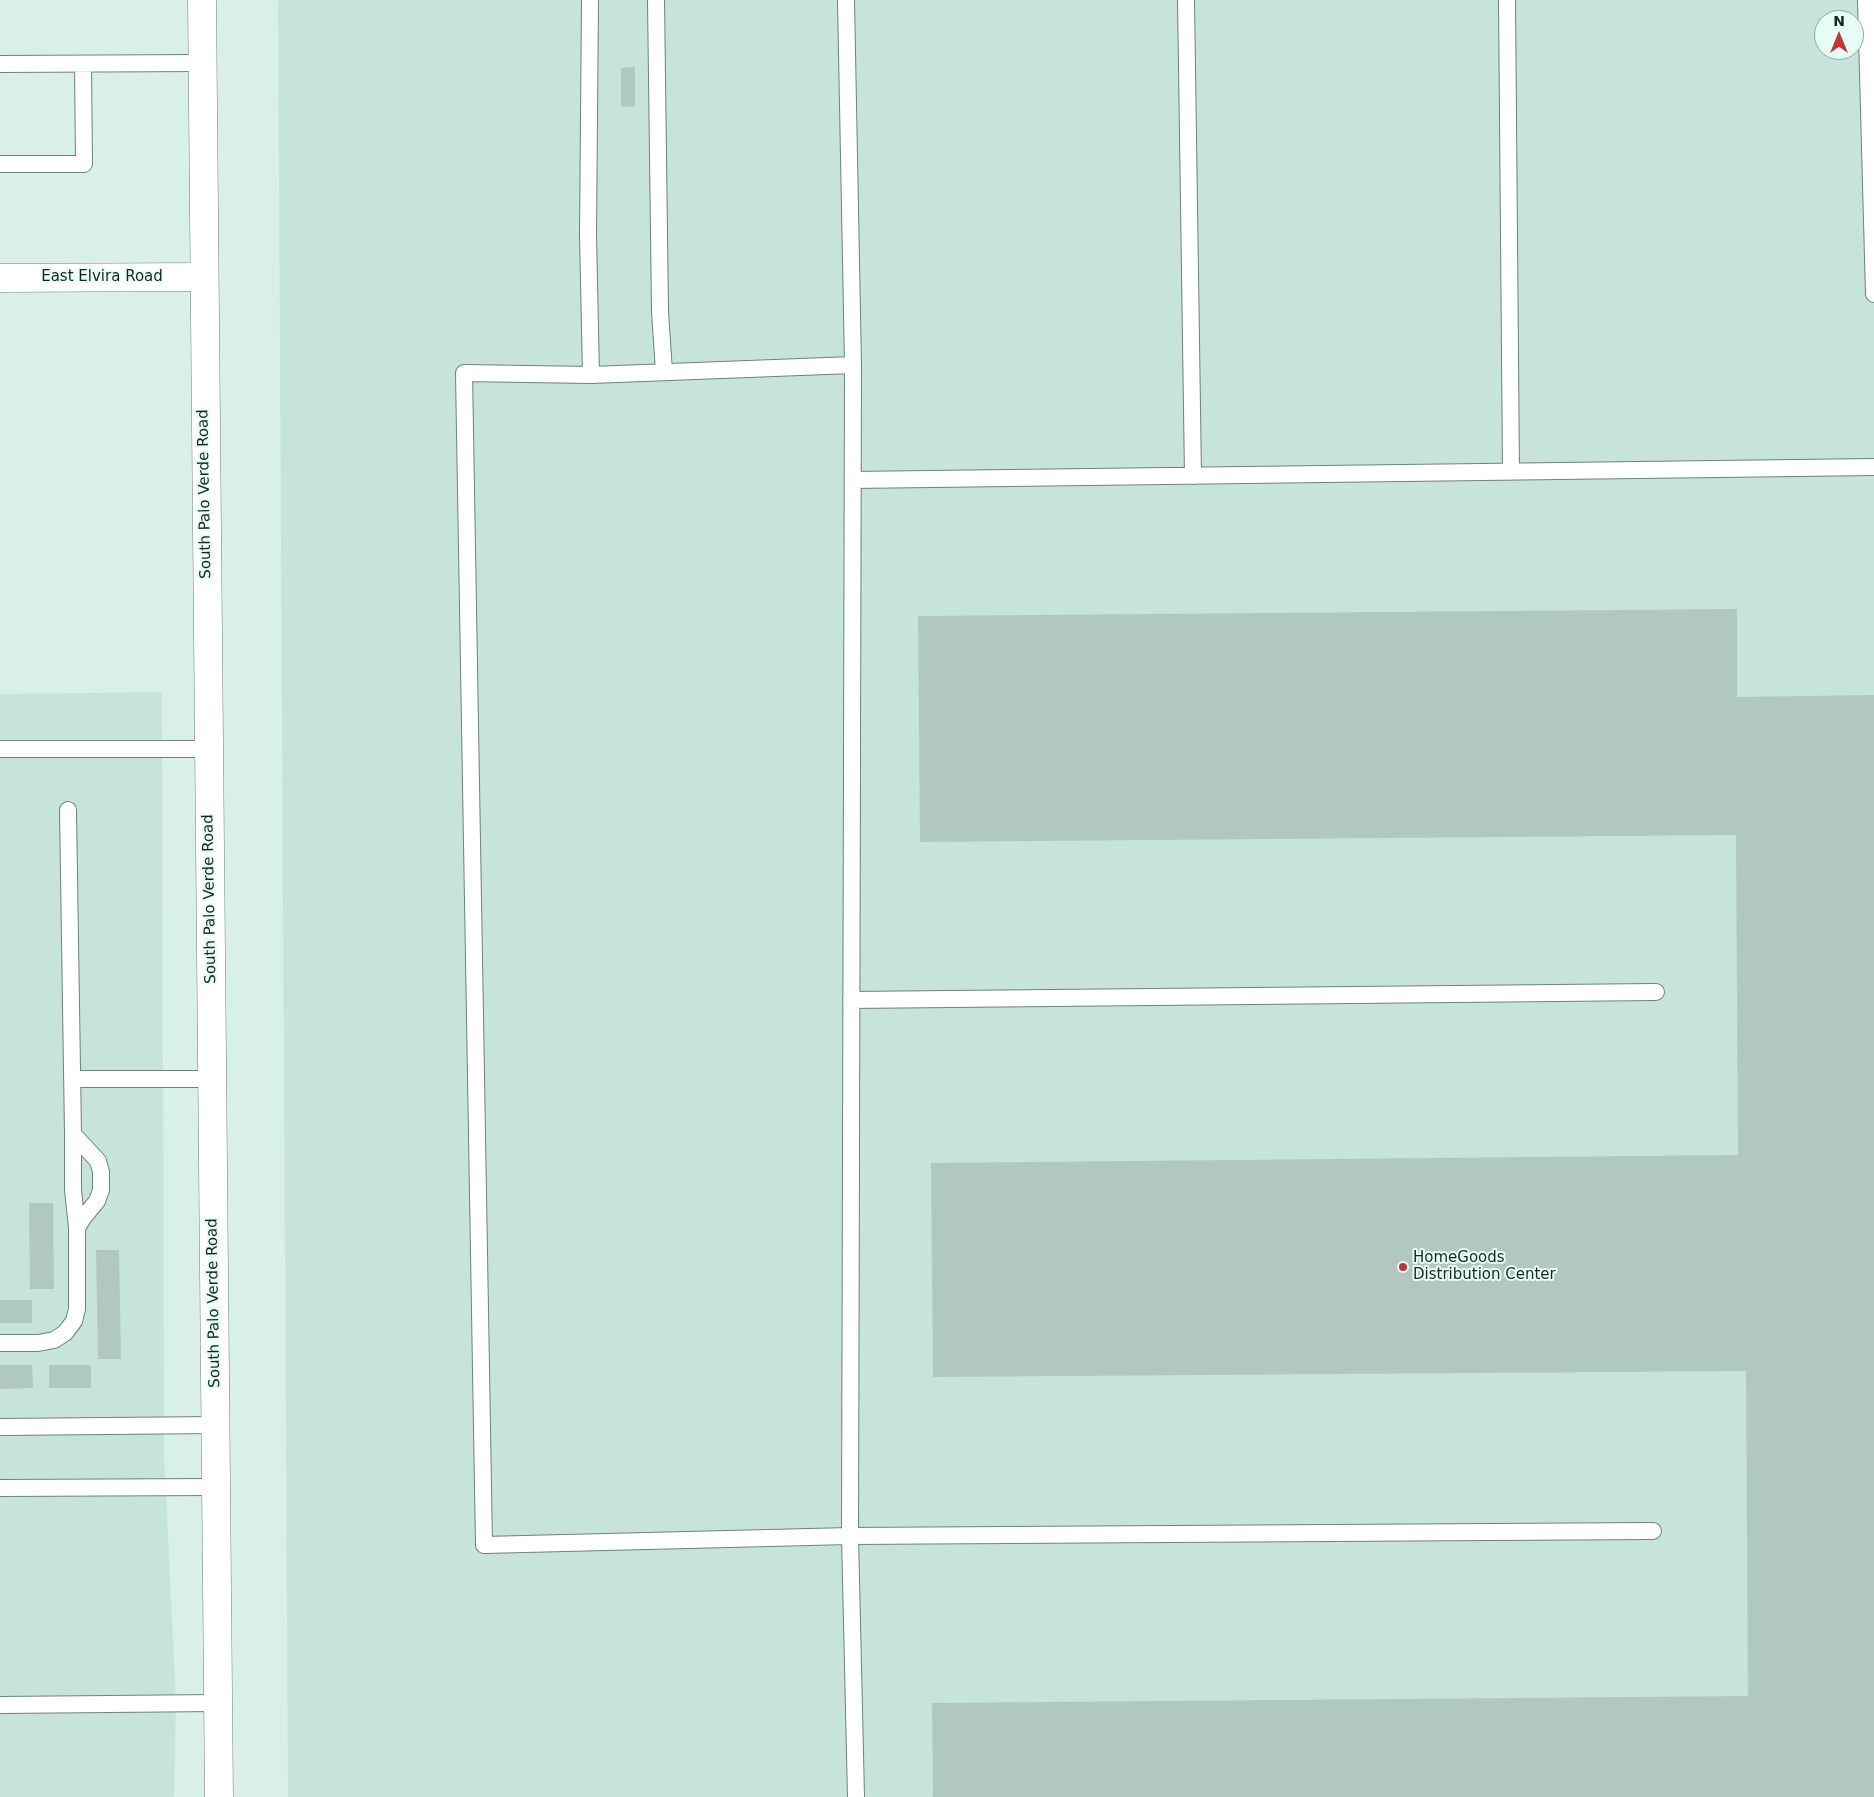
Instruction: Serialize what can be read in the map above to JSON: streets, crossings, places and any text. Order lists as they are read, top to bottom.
{
  "streets": {
    "street": ["East Elvira Road", "South Palo Verde Road"]
  },
  "crossings": [
    ["East Elvira Road", "South Palo Verde Road"]
  ],
  "places": ["HomeGoods Distribution Center"],
  "north": "top"
}
